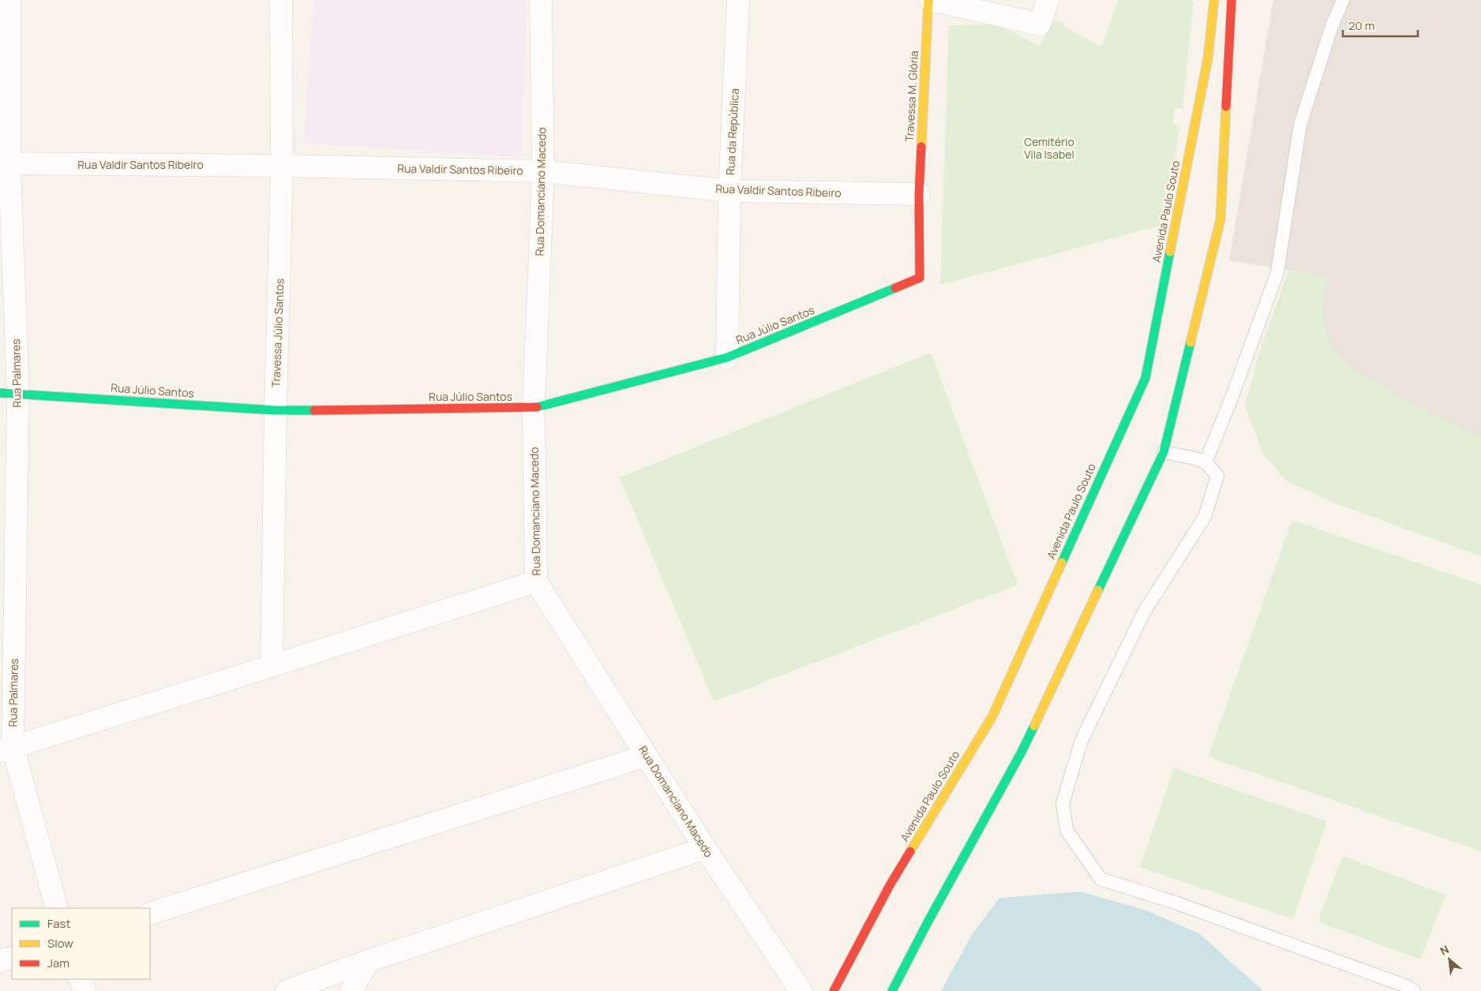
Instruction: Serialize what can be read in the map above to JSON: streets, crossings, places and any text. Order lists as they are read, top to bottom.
{
  "streets": {
    "street": [
      "Travessa M. Glória",
      "Rua da República",
      "Rua Valdir Santos Ribeiro",
      "Rua Domanciano Macedo",
      "Avenida Paulo Souto",
      "Rua Júlio Santos",
      "Travessa Júlio Santos",
      "Rua Palmares"
    ]
  },
  "crossings": [
    ["Travessa M. Glória", "Rua Valdir Santos Ribeiro"],
    ["Travessa M. Glória", "Rua Júlio Santos"],
    ["Rua da República", "Rua Valdir Santos Ribeiro"],
    ["Rua da República", "Rua Júlio Santos"],
    ["Rua Valdir Santos Ribeiro", "Rua Domanciano Macedo"],
    ["Rua Valdir Santos Ribeiro", "Travessa Júlio Santos"],
    ["Rua Valdir Santos Ribeiro", "Rua Palmares"],
    ["Rua Domanciano Macedo", "Rua Júlio Santos"],
    ["Rua Júlio Santos", "Travessa Júlio Santos"],
    ["Rua Júlio Santos", "Rua Palmares"]
  ],
  "parks": ["Cemitério Vila Isabel"],
  "legend": ["Fast", "Slow", "Jam"],
  "scale_bar": "20 m",
  "north": "top left"
}
